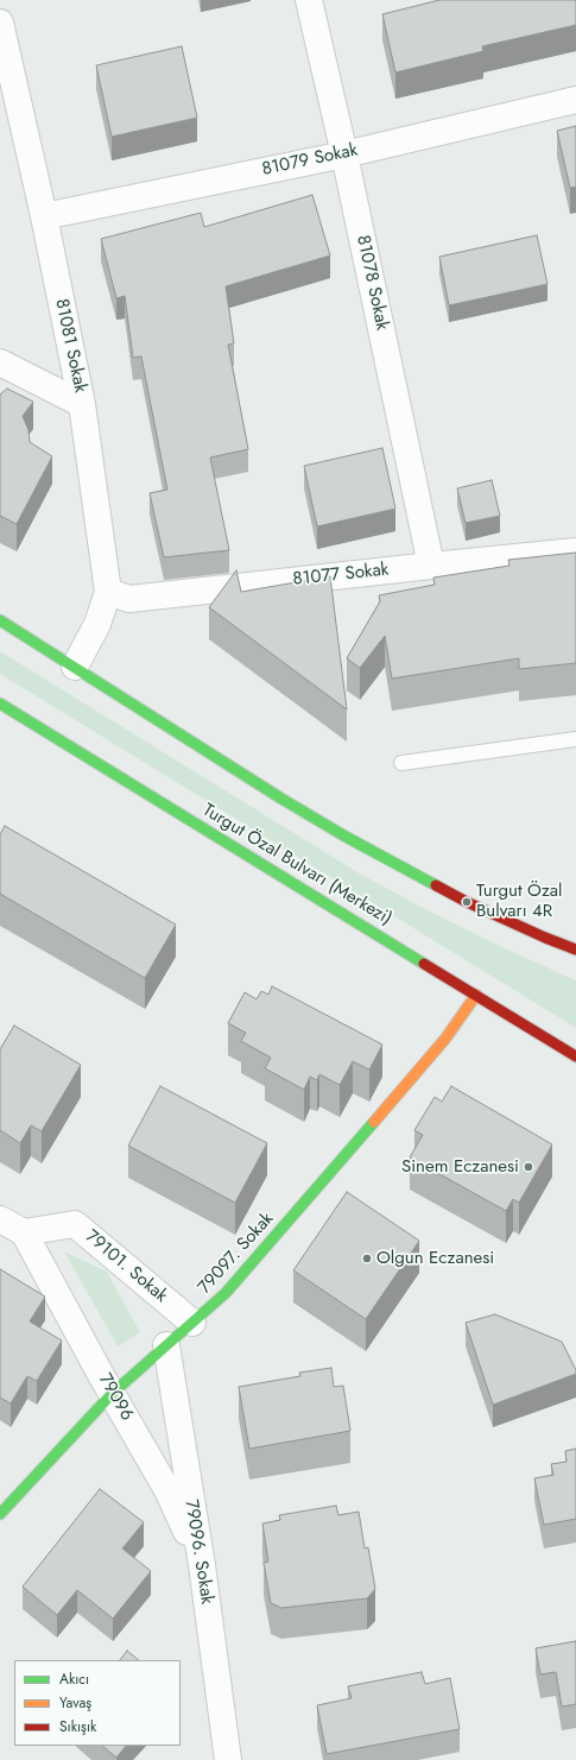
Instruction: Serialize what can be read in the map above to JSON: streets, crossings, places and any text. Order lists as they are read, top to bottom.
{
  "streets": {
    "main road": ["Turgut Özal Bulvarı (Merkezi)", "79097. Sokak"],
    "street": [
      "81079 Sokak",
      "81078 Sokak",
      "81081 Sokak",
      "81077 Sokak",
      "79101. Sokak",
      "79096",
      "79096. Sokak"
    ]
  },
  "crossings": [
    ["81079 Sokak", "81078 Sokak"],
    ["81079 Sokak", "81081 Sokak"],
    ["81078 Sokak", "81077 Sokak"],
    ["81081 Sokak", "81077 Sokak"],
    ["Turgut Özal Bulvarı (Merkezi)", "79097. Sokak"],
    ["79097. Sokak", "79101. Sokak"],
    ["79097. Sokak", "79096"],
    ["79097. Sokak", "79096. Sokak"],
    ["79101. Sokak", "79096"],
    ["79096", "79096. Sokak"]
  ],
  "places": ["Turgut Özal Bulvarı 4R", "Sinem Eczanesi", "Olgun Eczanesi"],
  "legend": ["Akıcı", "Yavaş", "Sıkışık"]
}
